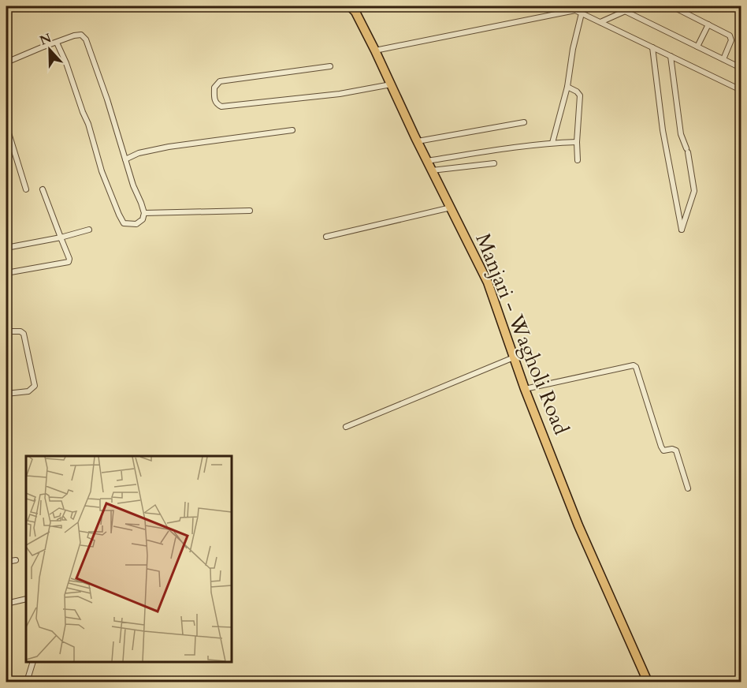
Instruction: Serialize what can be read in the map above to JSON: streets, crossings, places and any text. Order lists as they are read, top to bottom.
{
  "streets": {
    "main road": ["Manjari - Wagholi Road"]
  },
  "north": "top"
}
